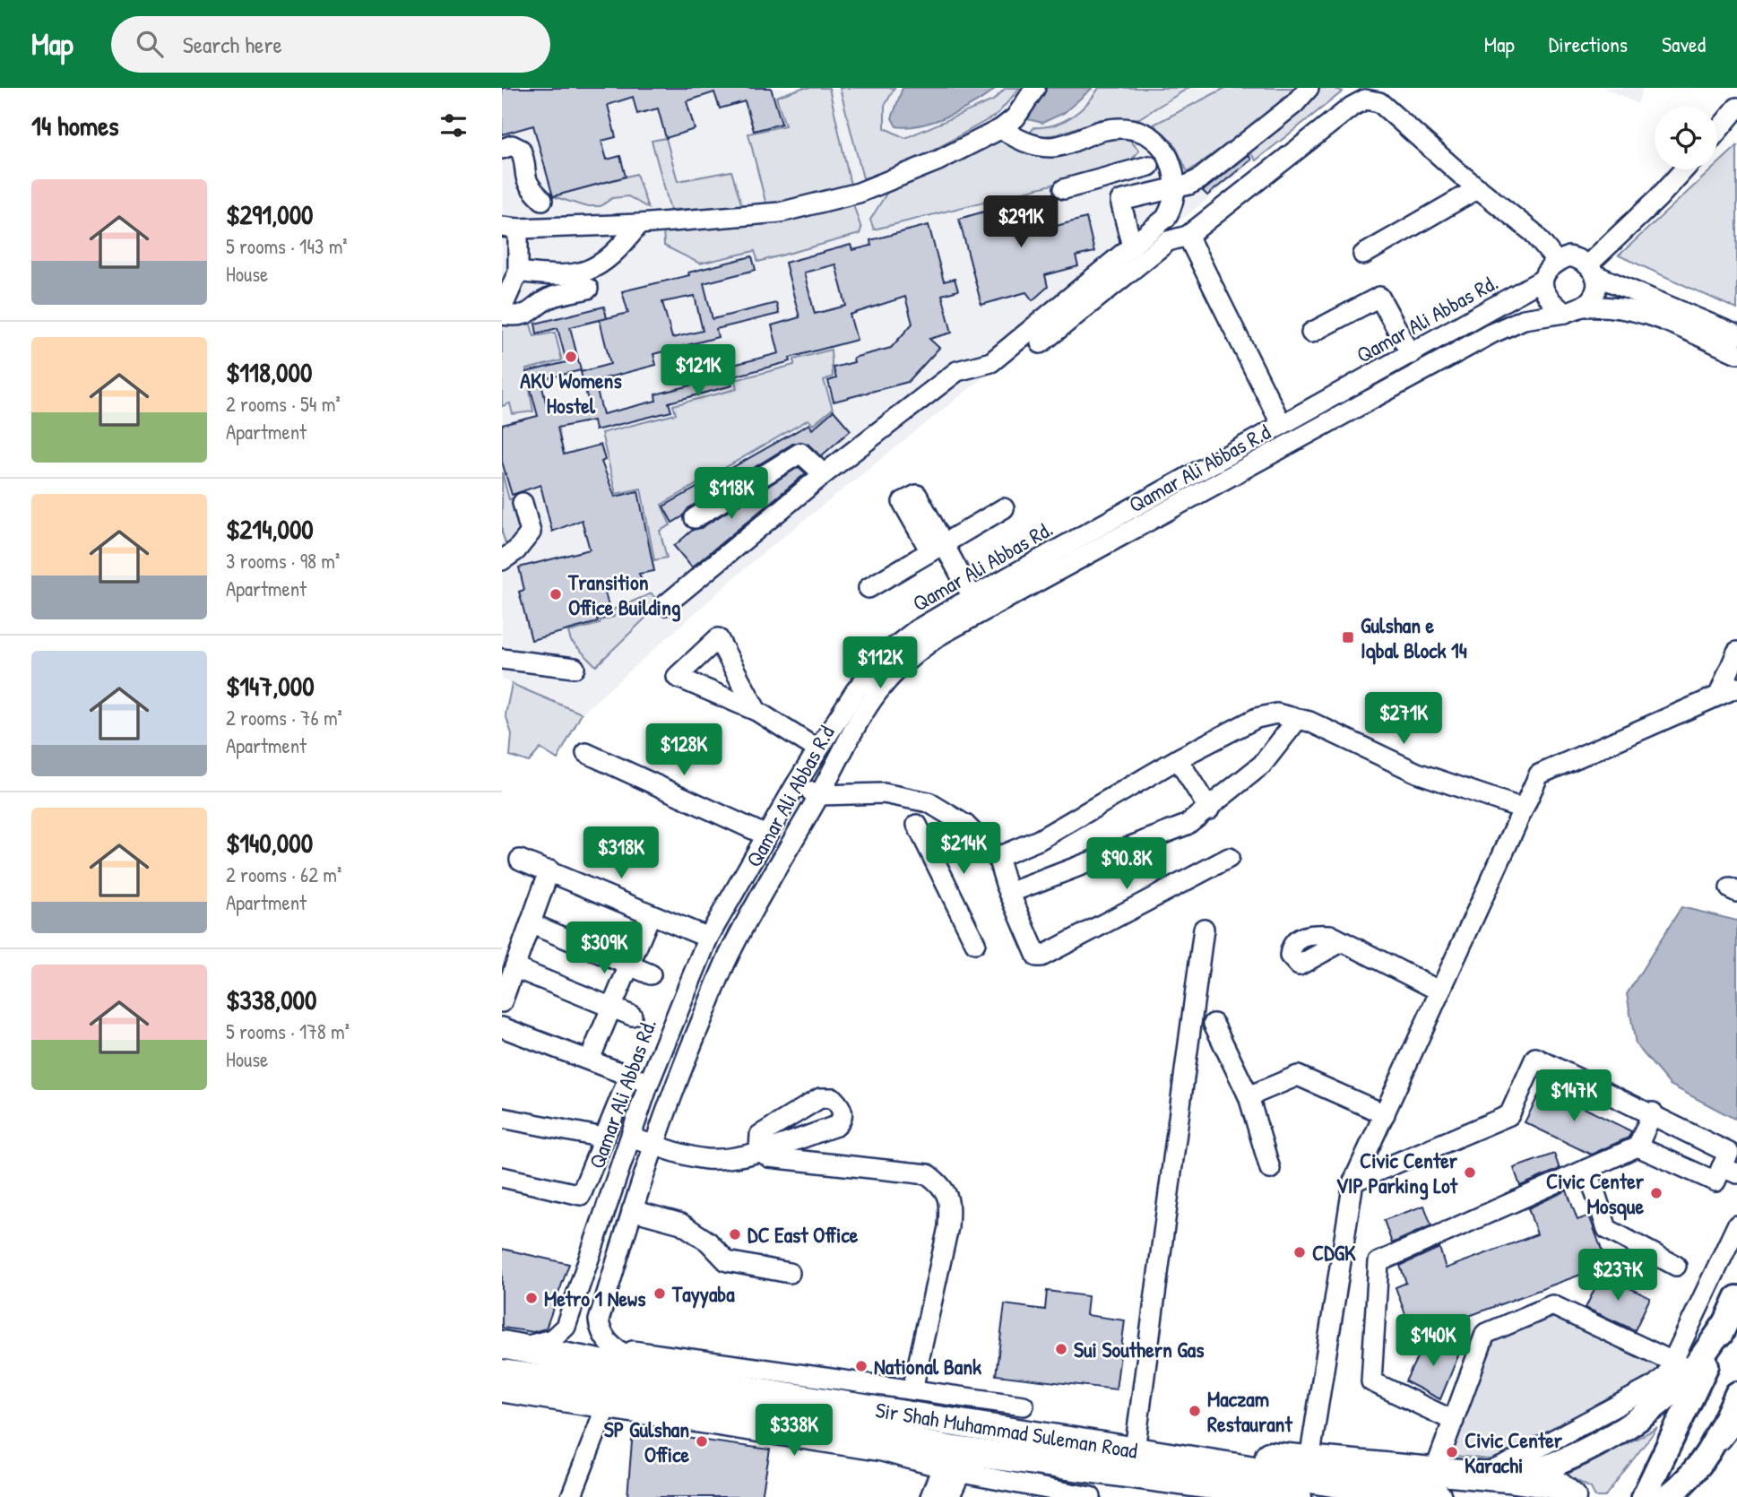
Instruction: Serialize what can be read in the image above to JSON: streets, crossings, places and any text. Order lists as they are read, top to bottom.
{
  "streets": {
    "highway": ["Sir Shah Muhammad Suleman Road"],
    "street": ["Qamar Ali Abbas Rd.", "Qamar Ali Abbas R.d"]
  },
  "crossings": [
    ["Qamar Ali Abbas Rd.", "Qamar Ali Abbas R.d"],
    ["Qamar Ali Abbas Rd.", "Sir Shah Muhammad Suleman Road"]
  ],
  "places": {
    "other": [
      "AKU Womens Hostel",
      "Transition Office Building",
      "Civic Center VIP Parking Lot",
      "Civic Center Mosque",
      "DC East Office",
      "CDGK",
      "Tayyaba",
      "Metro 1 News",
      "Sui Southern Gas",
      "National Bank",
      "Maczam Restaurant",
      "SP Gulshan Office",
      "Civic Center Karachi"
    ],
    "transit": ["Gulshan e Iqbal Block 14"]
  },
  "page": {
    "header": "Map",
    "search": "Search here",
    "nav": ["Map", "Directions", "Saved"],
    "heading": "14 homes",
    "list": [
      {
        "name": "$291,000",
        "note": "5 rooms · 143 m² · House"
      },
      {
        "name": "$118,000",
        "note": "2 rooms · 54 m² · Apartment"
      },
      {
        "name": "$214,000",
        "note": "3 rooms · 98 m² · Apartment"
      },
      {
        "name": "$147,000",
        "note": "2 rooms · 76 m² · Apartment"
      },
      {
        "name": "$140,000",
        "note": "2 rooms · 62 m² · Apartment"
      },
      {
        "name": "$338,000",
        "note": "5 rooms · 178 m² · House"
      }
    ],
    "price": [
      "$291K",
      "$121K",
      "$118K",
      "$112K",
      "$271K",
      "$128K",
      "$214K",
      "$318K",
      "$90.8K",
      "$309K",
      "$147K",
      "$237K",
      "$140K",
      "$338K"
    ]
  }
}
